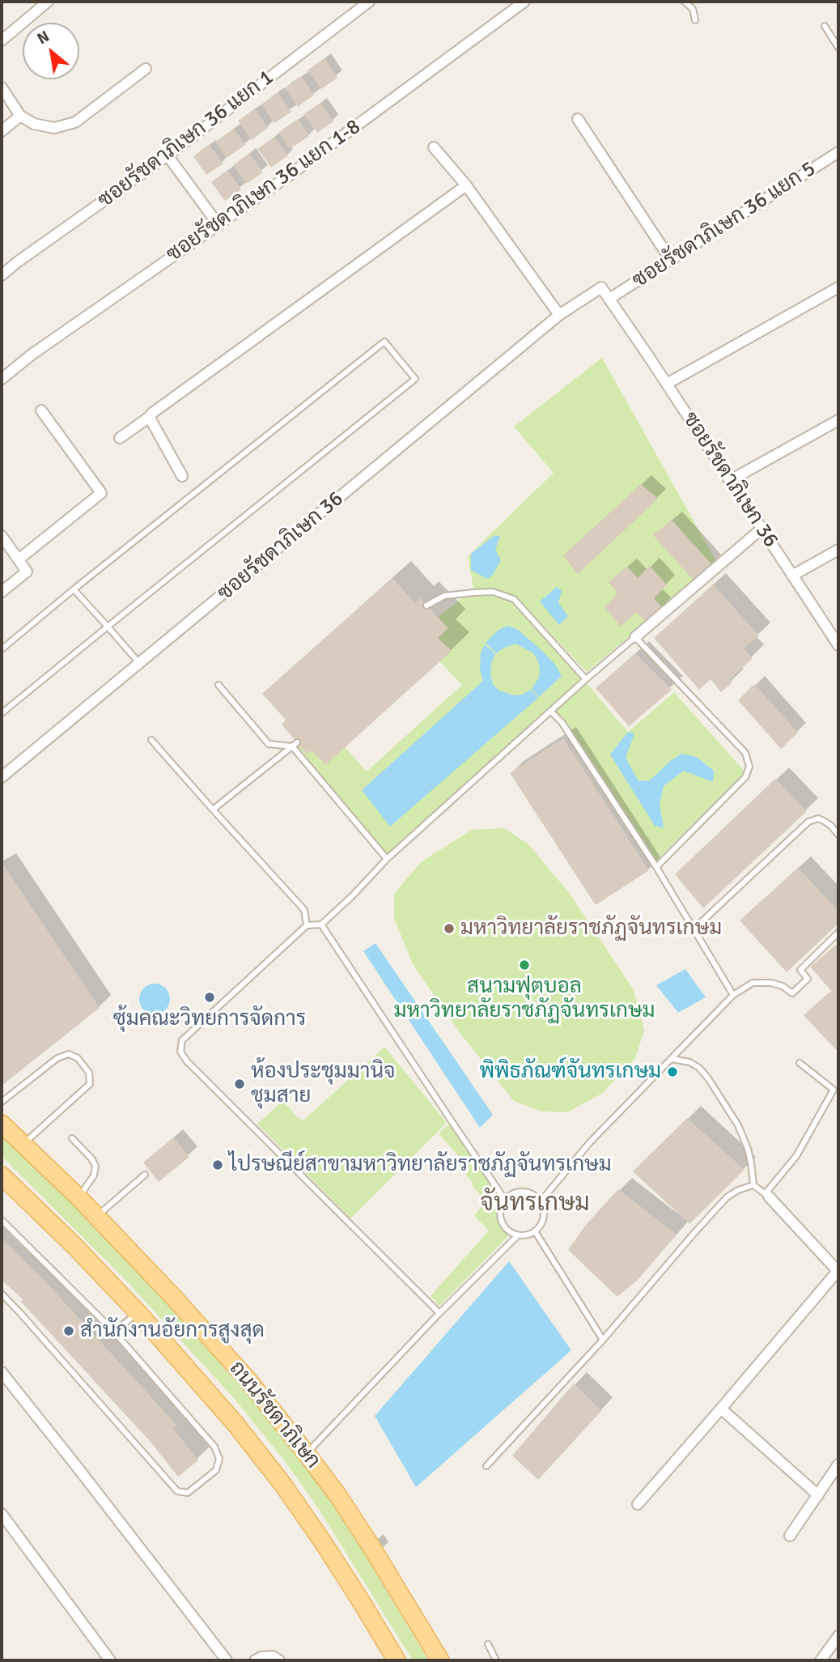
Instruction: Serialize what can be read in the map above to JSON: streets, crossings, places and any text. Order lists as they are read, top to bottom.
{
  "streets": {
    "main road": ["ถนนรัชดาภิเษก"],
    "street": [
      "ซอยรัชดาภิเษก 36 แยก 1",
      "ซอยรัชดาภิเษก 36 แยก 1-8",
      "ซอยรัชดาภิเษก 36 แยก 5",
      "ซอยรัชดาภิเษก 36"
    ]
  },
  "crossings": [
    ["ซอยรัชดาภิเษก 36 แยก 5", "ซอยรัชดาภิเษก 36"]
  ],
  "districts": ["จันทรเกษม"],
  "places": [
    "มหาวิทยาลัยราชภัฏจันทรเกษม",
    "สนามฟุตบอล มหาวิทยาลัยราชภัฏจันทรเกษม",
    "ซุ้มคณะวิทยการจัดการ",
    "พิพิธภัณฑ์จันทรเกษม",
    "ห้องประชุมมานิจ ชุมสาย",
    "ไปรษณีย์สาขามหาวิทยาลัยราชภัฏจันทรเกษม",
    "สำนักงานอัยการสูงสุด"
  ],
  "north": "top left"
}
